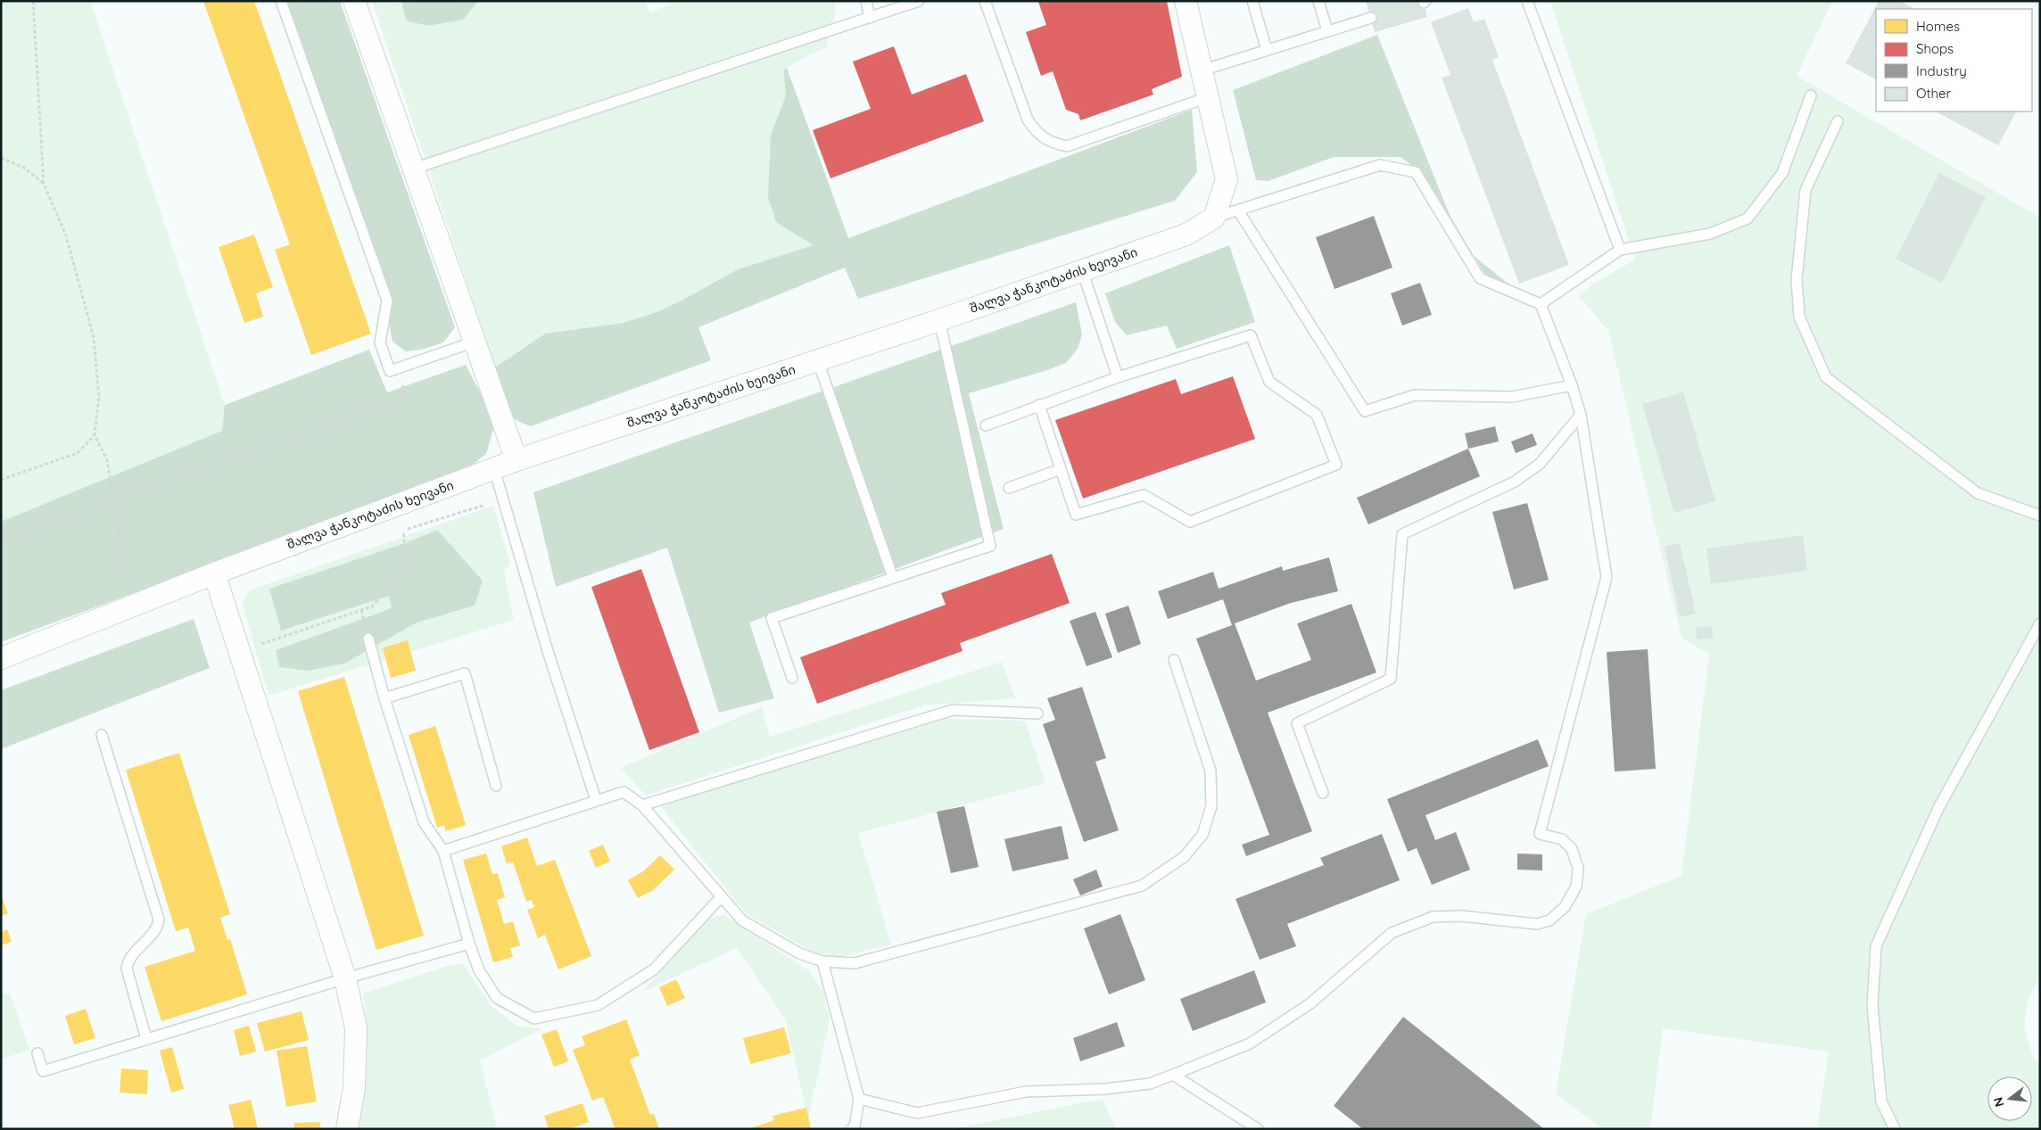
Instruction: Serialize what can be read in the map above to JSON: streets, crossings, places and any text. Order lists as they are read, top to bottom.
{
  "streets": {
    "street": ["შალვა ჭანკოტაძის ხეივანი"]
  },
  "legend": [
    "Homes",
    "Shops",
    "Industry",
    "Other"
  ],
  "north": "left"
}
